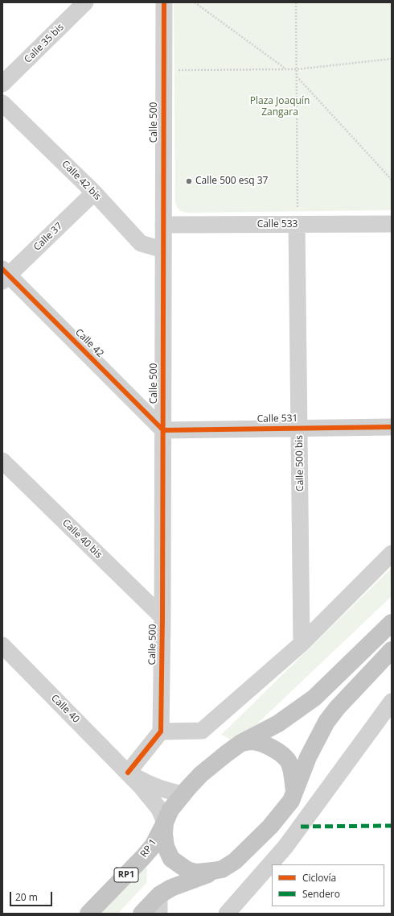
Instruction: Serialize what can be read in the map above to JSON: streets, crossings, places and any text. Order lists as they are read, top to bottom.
{
  "streets": {
    "main road": ["RP 1", "RP1"],
    "street": [
      "Calle 35 bis",
      "Calle 500",
      "Calle 42 bis",
      "Calle 533",
      "Calle 37",
      "Calle 42",
      "Calle 531",
      "Calle 500 bis",
      "Calle 40 bis",
      "Calle 40"
    ]
  },
  "crossings": [
    ["Calle 500", "Calle 42 bis"],
    ["Calle 500", "Calle 533"],
    ["Calle 500", "Calle 42"],
    ["Calle 500", "Calle 531"],
    ["Calle 500", "Calle 40 bis"],
    ["Calle 42 bis", "Calle 37"],
    ["Calle 533", "Calle 500 bis"],
    ["Calle 37", "Calle 42"],
    ["Calle 42", "Calle 531"],
    ["Calle 531", "Calle 500 bis"],
    ["Calle 40", "RP 1"]
  ],
  "parks": ["Plaza Joaquín Zangara"],
  "places": ["Calle 500 esq 37"],
  "legend": ["Ciclovía", "Sendero"],
  "scale_bar": "20 m"
}
